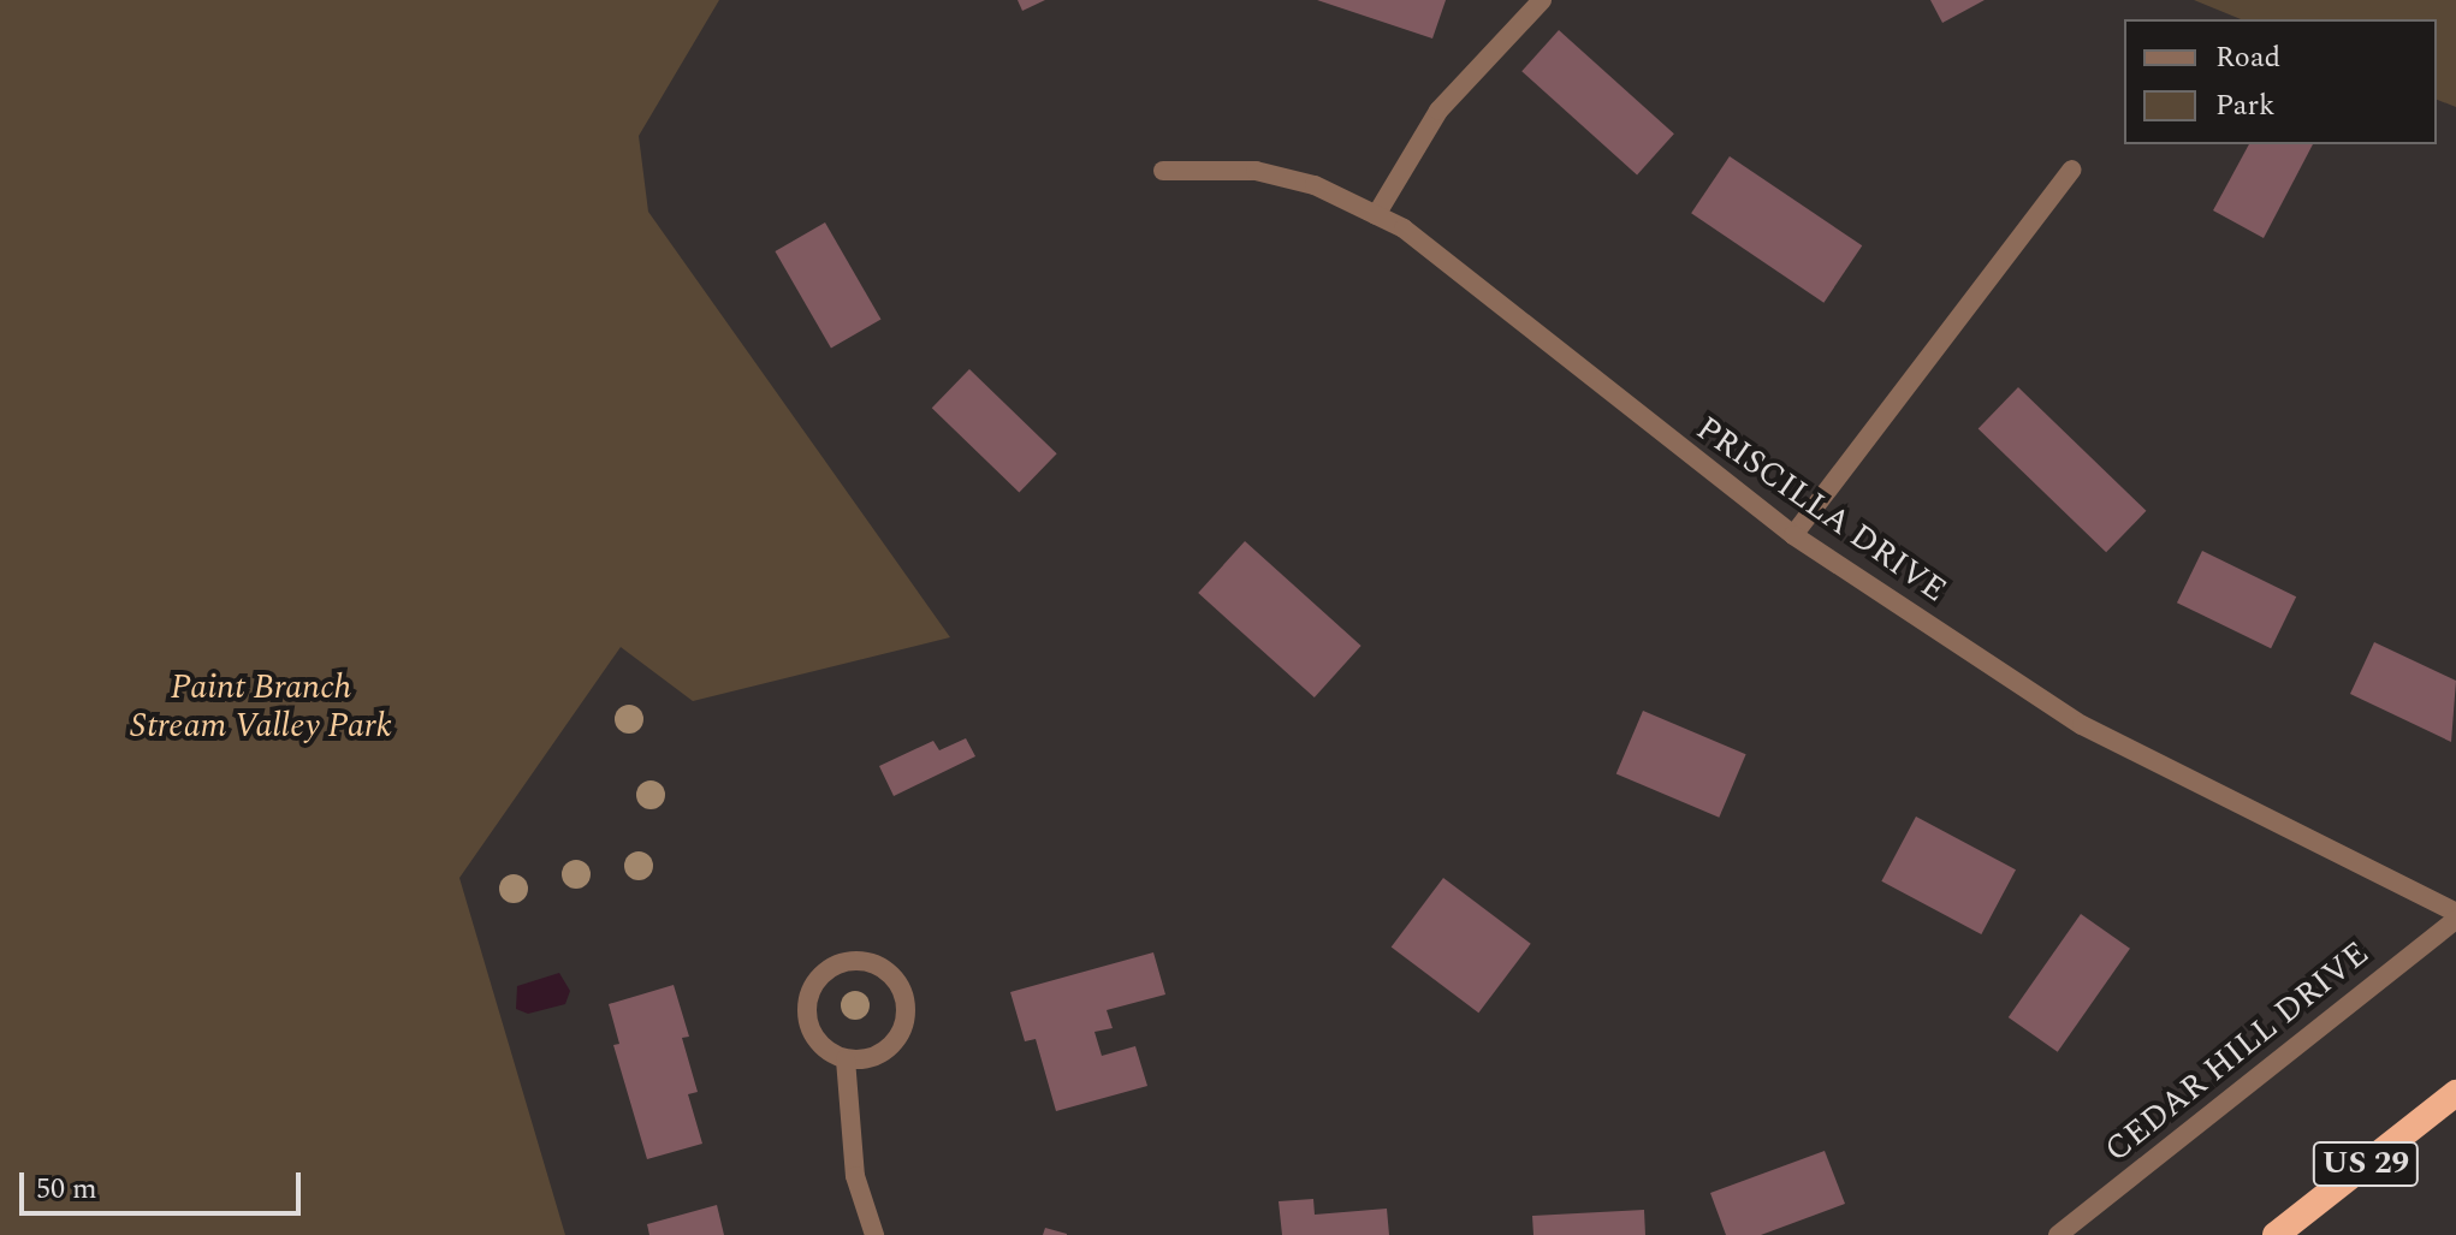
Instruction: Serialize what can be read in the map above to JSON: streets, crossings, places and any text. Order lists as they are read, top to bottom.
{
  "streets": {
    "highway": ["US 29"],
    "street": ["PRISCILLA DRIVE", "CEDAR HILL DRIVE"]
  },
  "parks": ["Paint Branch Stream Valley Park"],
  "legend": ["Road", "Park"],
  "scale_bar": "50 m"
}
